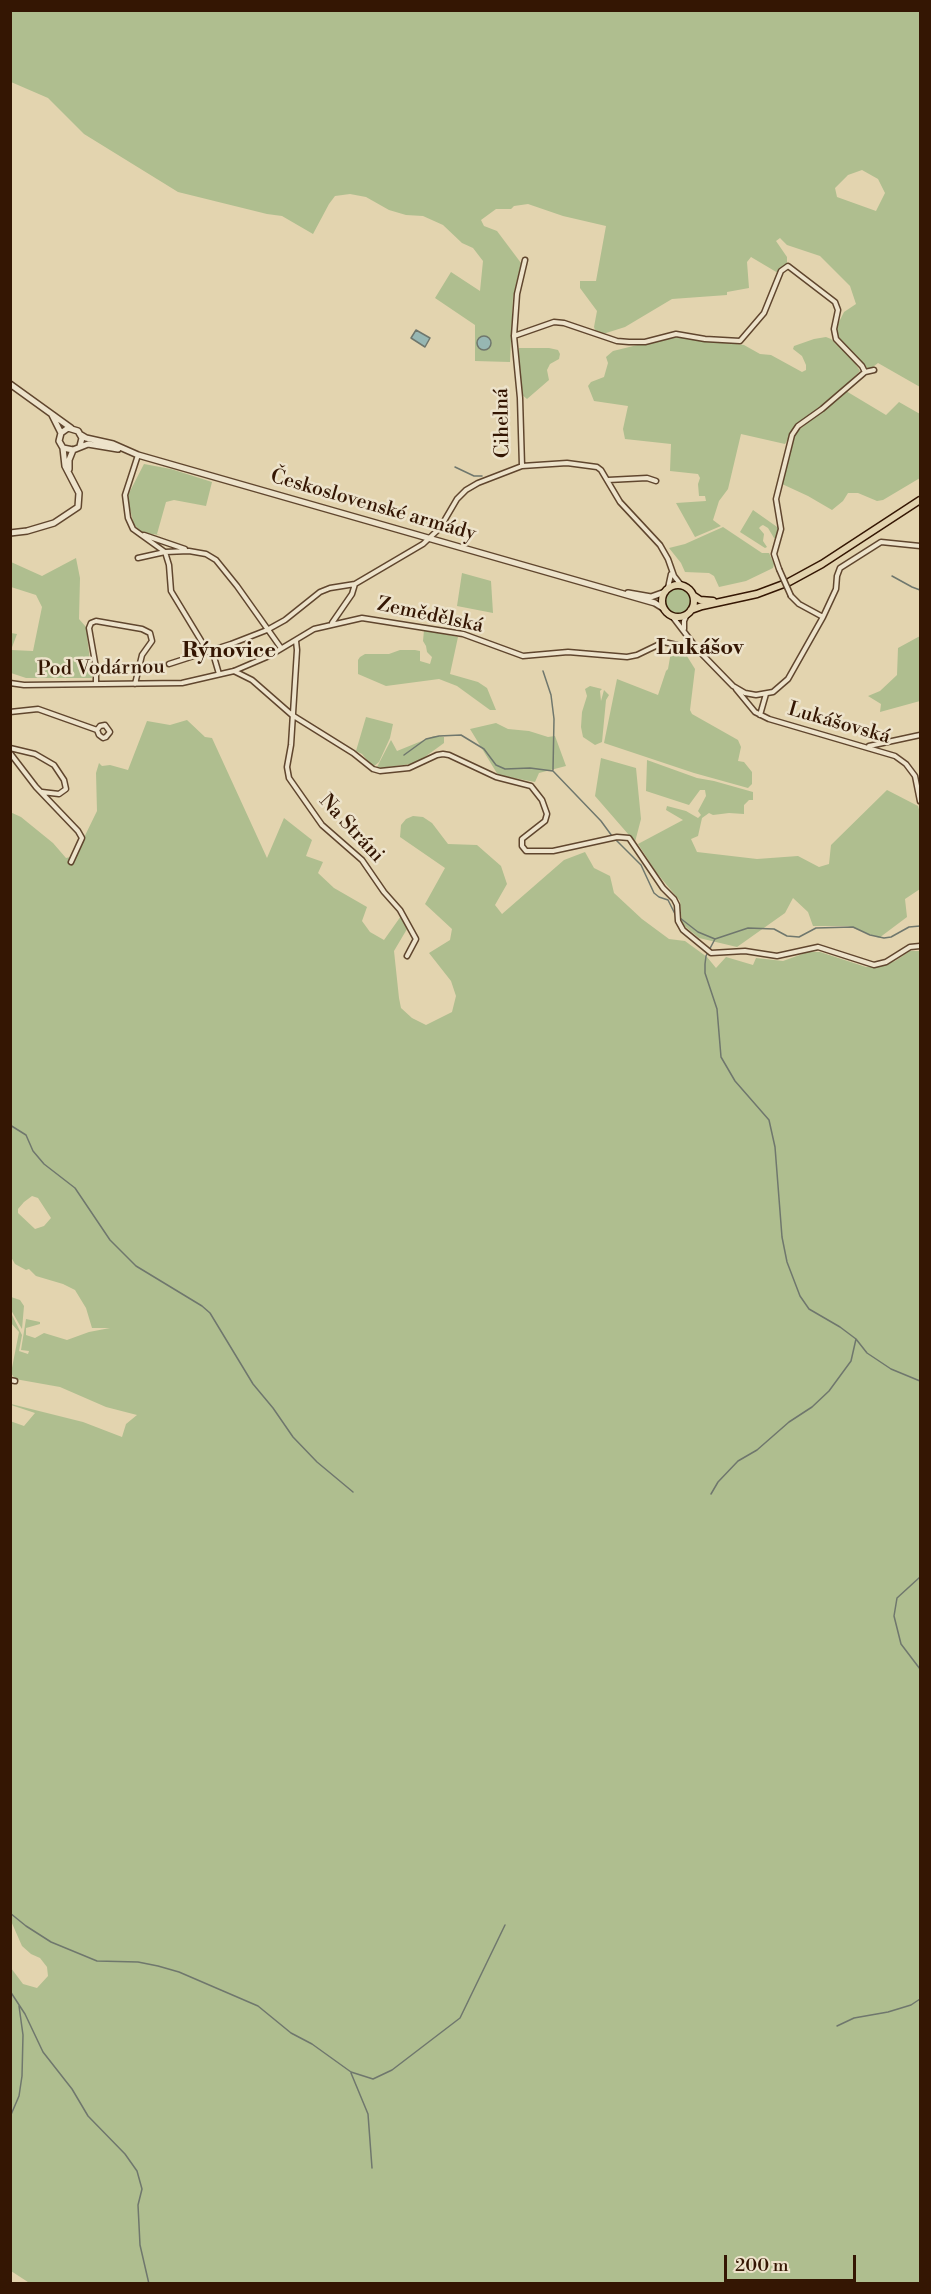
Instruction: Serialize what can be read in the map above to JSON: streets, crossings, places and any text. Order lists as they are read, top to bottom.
{
  "streets": {
    "main road": ["Československé armády"],
    "street": [
      "Cihelná",
      "Zemědělská",
      "Pod Vodárnou",
      "Lukášovská",
      "Na Stráni"
    ]
  },
  "crossings": [
    ["Cihelná", "Československé armády"],
    ["Československé armády", "Zemědělská"],
    ["Československé armády", "Lukášovská"],
    ["Zemědělská", "Pod Vodárnou"],
    ["Zemědělská", "Na Stráni"]
  ],
  "districts": ["Lukášov", "Rýnovice"],
  "scale_bar": "200 m"
}
